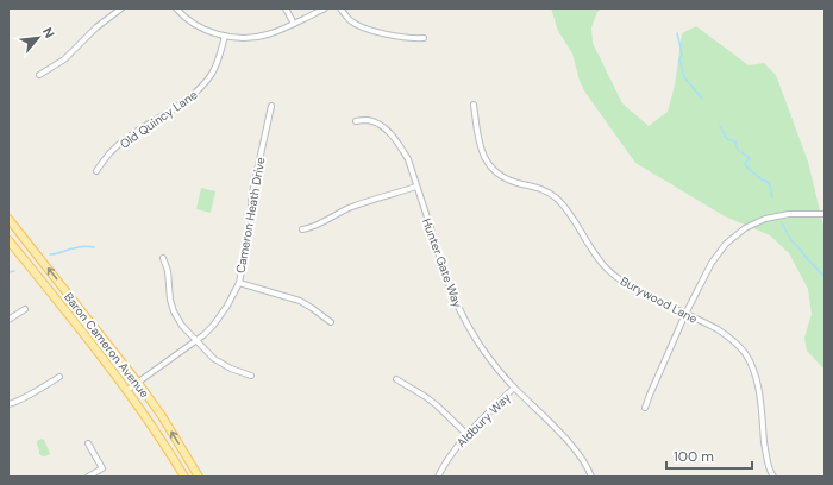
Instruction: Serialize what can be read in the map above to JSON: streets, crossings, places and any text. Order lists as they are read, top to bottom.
{
  "streets": {
    "main road": ["Baron Cameron Avenue"],
    "street": [
      "Old Quincy Lane",
      "Cameron Heath Drive",
      "Hunter Gate Way",
      "Burywood Lane",
      "Aldbury Way"
    ]
  },
  "crossings": [
    ["Cameron Heath Drive", "Baron Cameron Avenue"],
    ["Hunter Gate Way", "Aldbury Way"]
  ],
  "scale_bar": "100 m",
  "north": "top right"
}
